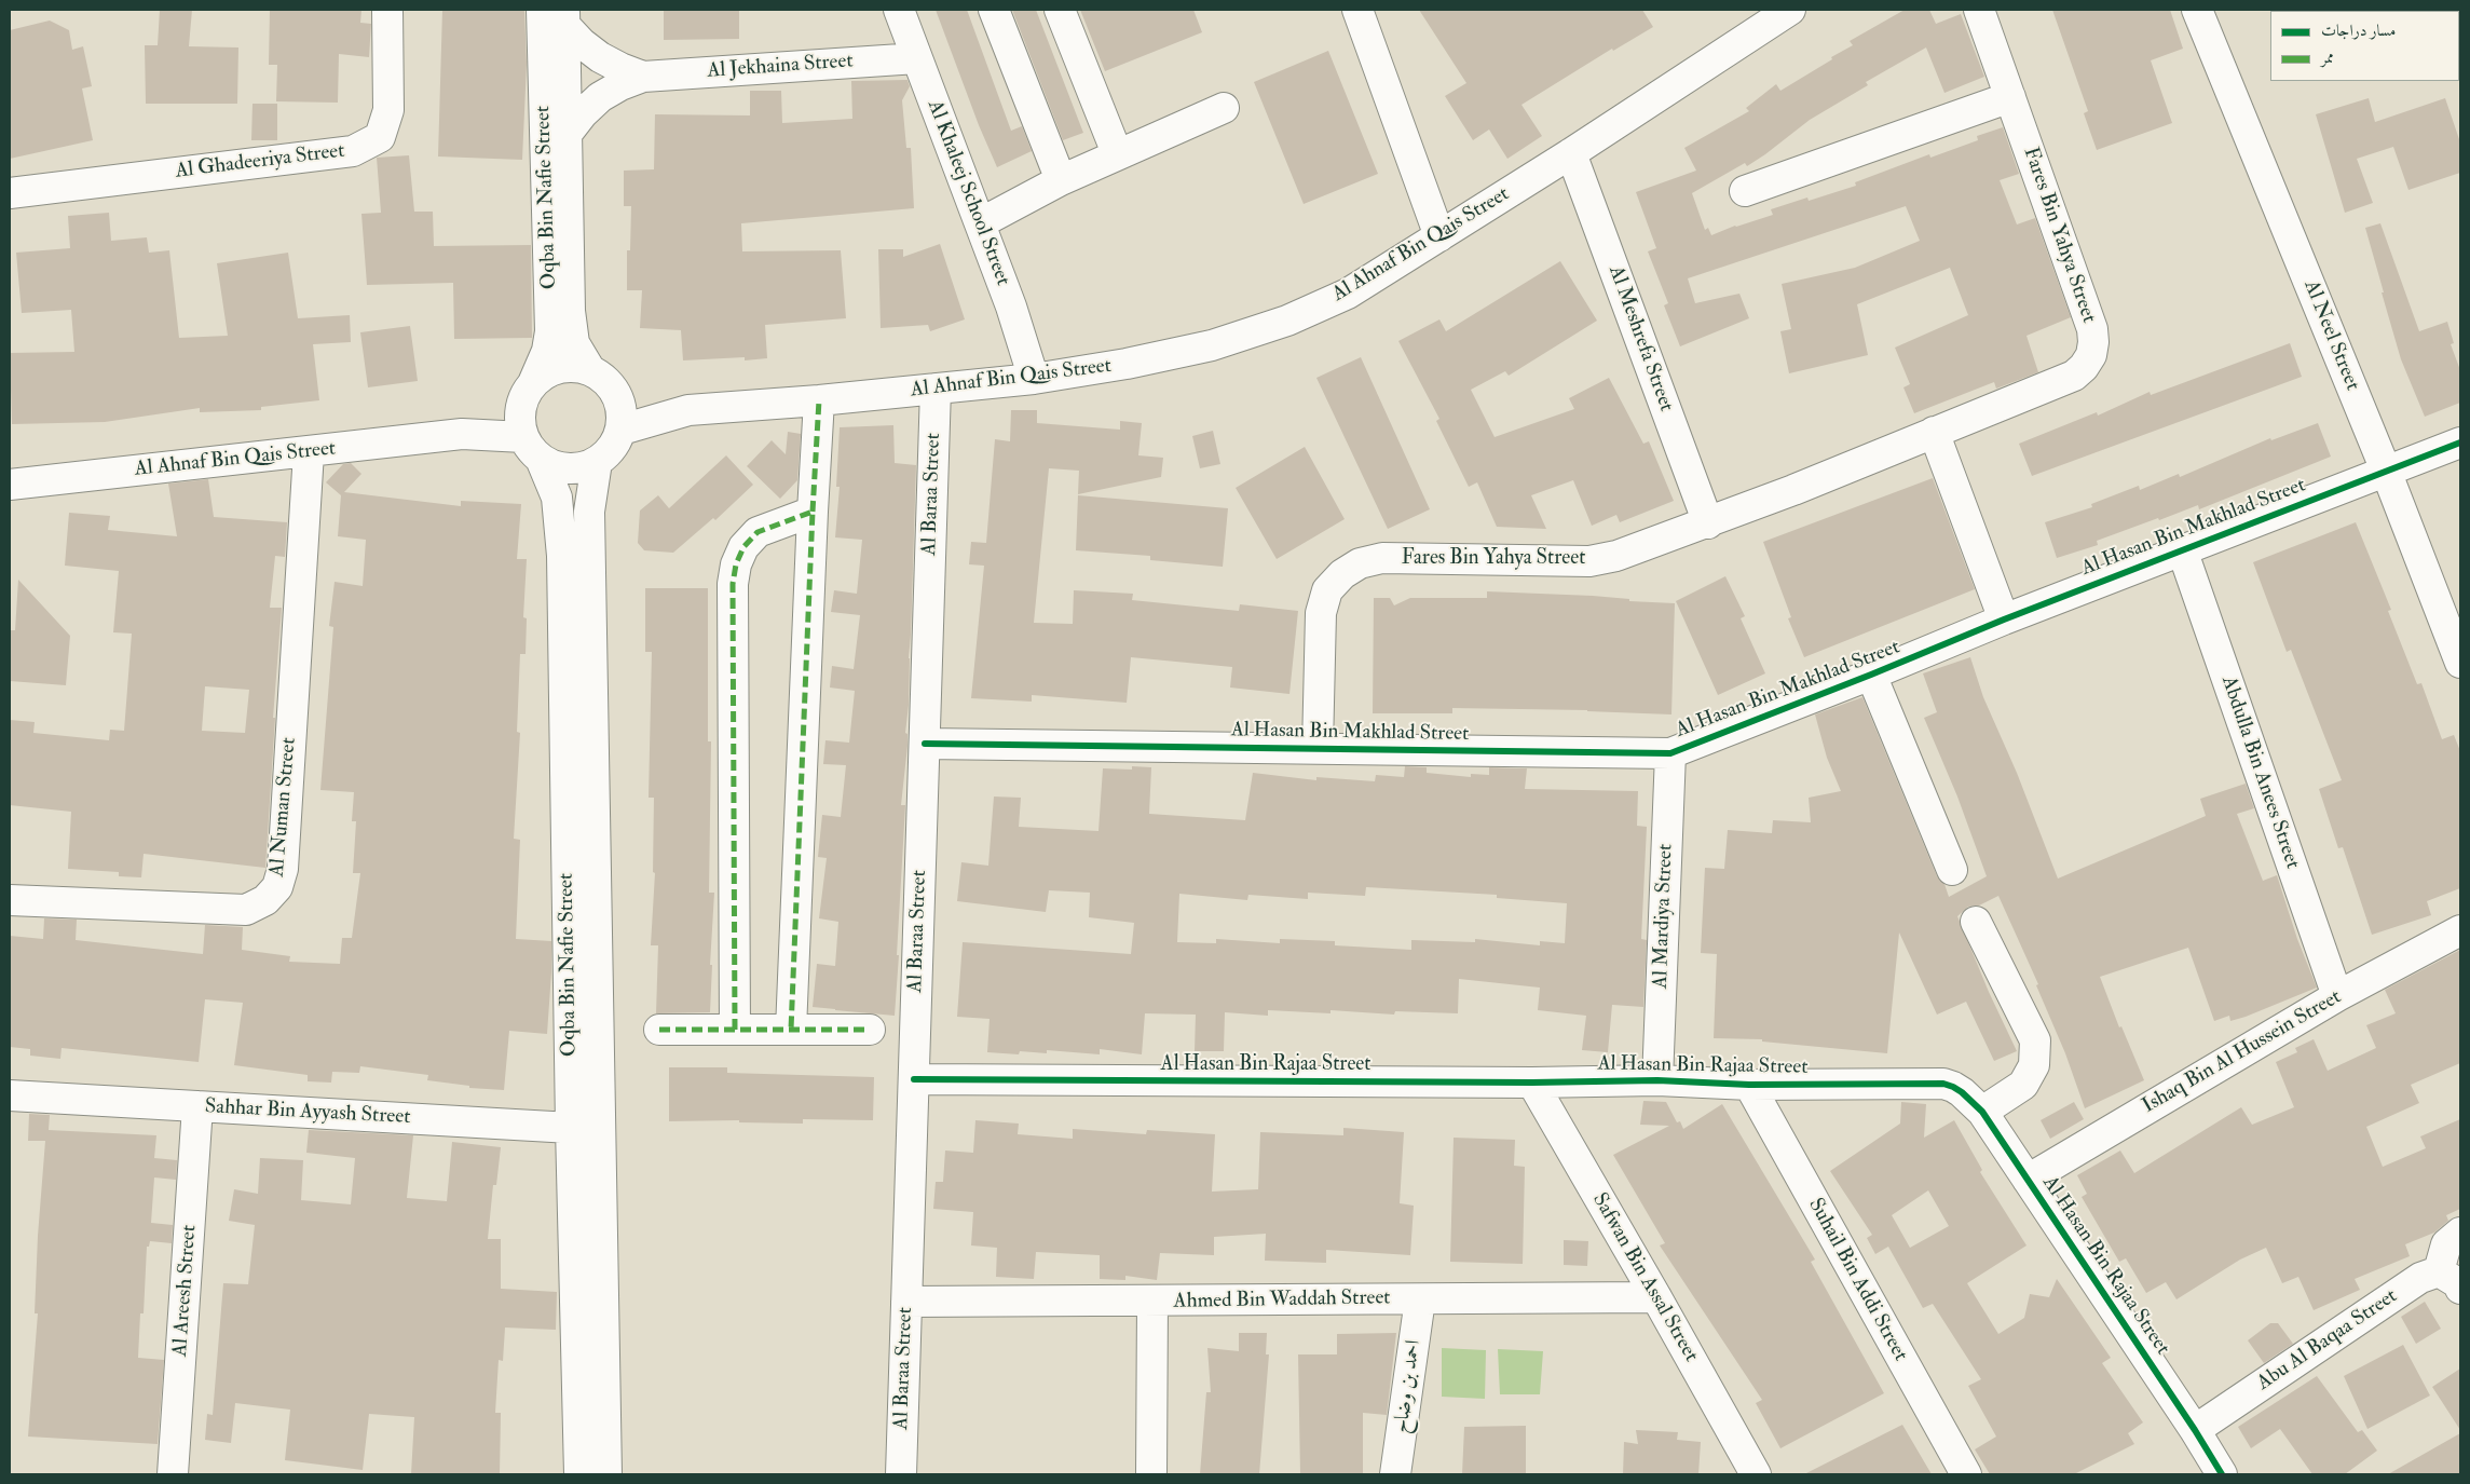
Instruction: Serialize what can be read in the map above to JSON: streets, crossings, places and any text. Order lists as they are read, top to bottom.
{
  "streets": {
    "street": [
      "Al Jekhaina Street",
      "Al Ghadeeriya Street",
      "Al Khaleej School Street",
      "Oqba Bin Nafie Street",
      "Fares Bin Yahya Street",
      "Al Ahnaf Bin Qais Street",
      "Al Neel Street",
      "Al Meshrefa Street",
      "Al Baraa Street",
      "Al Hasan Bin Makhlad Street",
      "Abdulla Bin Anees Street",
      "Al Numan Street",
      "Al Mardiya Street",
      "Ishaq Bin Al Hussein Street",
      "Al Hasan Bin Rajaa Street",
      "Sahhar Bin Ayyash Street",
      "Safwan Bin Assal Street",
      "Suhail Bin Addi Street",
      "Al Areesh Street",
      "Ahmed Bin Waddah Street",
      "Abu Al Baqaa Street",
      "احمد بن وضاح"
    ]
  },
  "crossings": [
    ["Al Jekhaina Street", "Al Khaleej School Street"],
    ["Al Jekhaina Street", "Oqba Bin Nafie Street"],
    ["Al Khaleej School Street", "Al Ahnaf Bin Qais Street"],
    ["Oqba Bin Nafie Street", "Al Ahnaf Bin Qais Street"],
    ["Oqba Bin Nafie Street", "Sahhar Bin Ayyash Street"],
    ["Fares Bin Yahya Street", "Al Meshrefa Street"],
    ["Fares Bin Yahya Street", "Al Hasan Bin Makhlad Street"],
    ["Al Ahnaf Bin Qais Street", "Al Meshrefa Street"],
    ["Al Ahnaf Bin Qais Street", "Al Baraa Street"],
    ["Al Ahnaf Bin Qais Street", "Al Numan Street"],
    ["Al Neel Street", "Al Hasan Bin Makhlad Street"],
    ["Al Baraa Street", "Al Hasan Bin Makhlad Street"],
    ["Al Baraa Street", "Al Hasan Bin Rajaa Street"],
    ["Al Baraa Street", "Ahmed Bin Waddah Street"],
    ["Al Hasan Bin Makhlad Street", "Abdulla Bin Anees Street"],
    ["Al Hasan Bin Makhlad Street", "Al Mardiya Street"],
    ["Abdulla Bin Anees Street", "Ishaq Bin Al Hussein Street"],
    ["Al Mardiya Street", "Al Hasan Bin Rajaa Street"],
    ["Ishaq Bin Al Hussein Street", "Al Hasan Bin Rajaa Street"],
    ["Al Hasan Bin Rajaa Street", "Safwan Bin Assal Street"],
    ["Al Hasan Bin Rajaa Street", "Suhail Bin Addi Street"],
    ["Al Hasan Bin Rajaa Street", "Abu Al Baqaa Street"],
    ["Sahhar Bin Ayyash Street", "Al Areesh Street"],
    ["Safwan Bin Assal Street", "Ahmed Bin Waddah Street"],
    ["Ahmed Bin Waddah Street", "احمد بن وضاح"]
  ],
  "legend": ["مسار دراجات", "ممر"]
}
